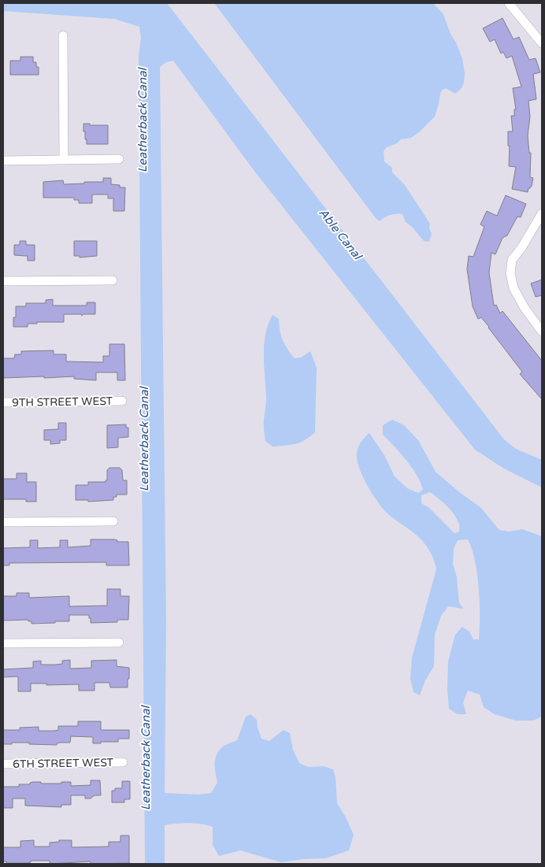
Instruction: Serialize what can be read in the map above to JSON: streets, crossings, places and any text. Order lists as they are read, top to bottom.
{
  "streets": {
    "street": ["9TH STREET WEST", "6TH STREET WEST"]
  },
  "water": ["Leatherback Canal", "Able Canal"]
}
